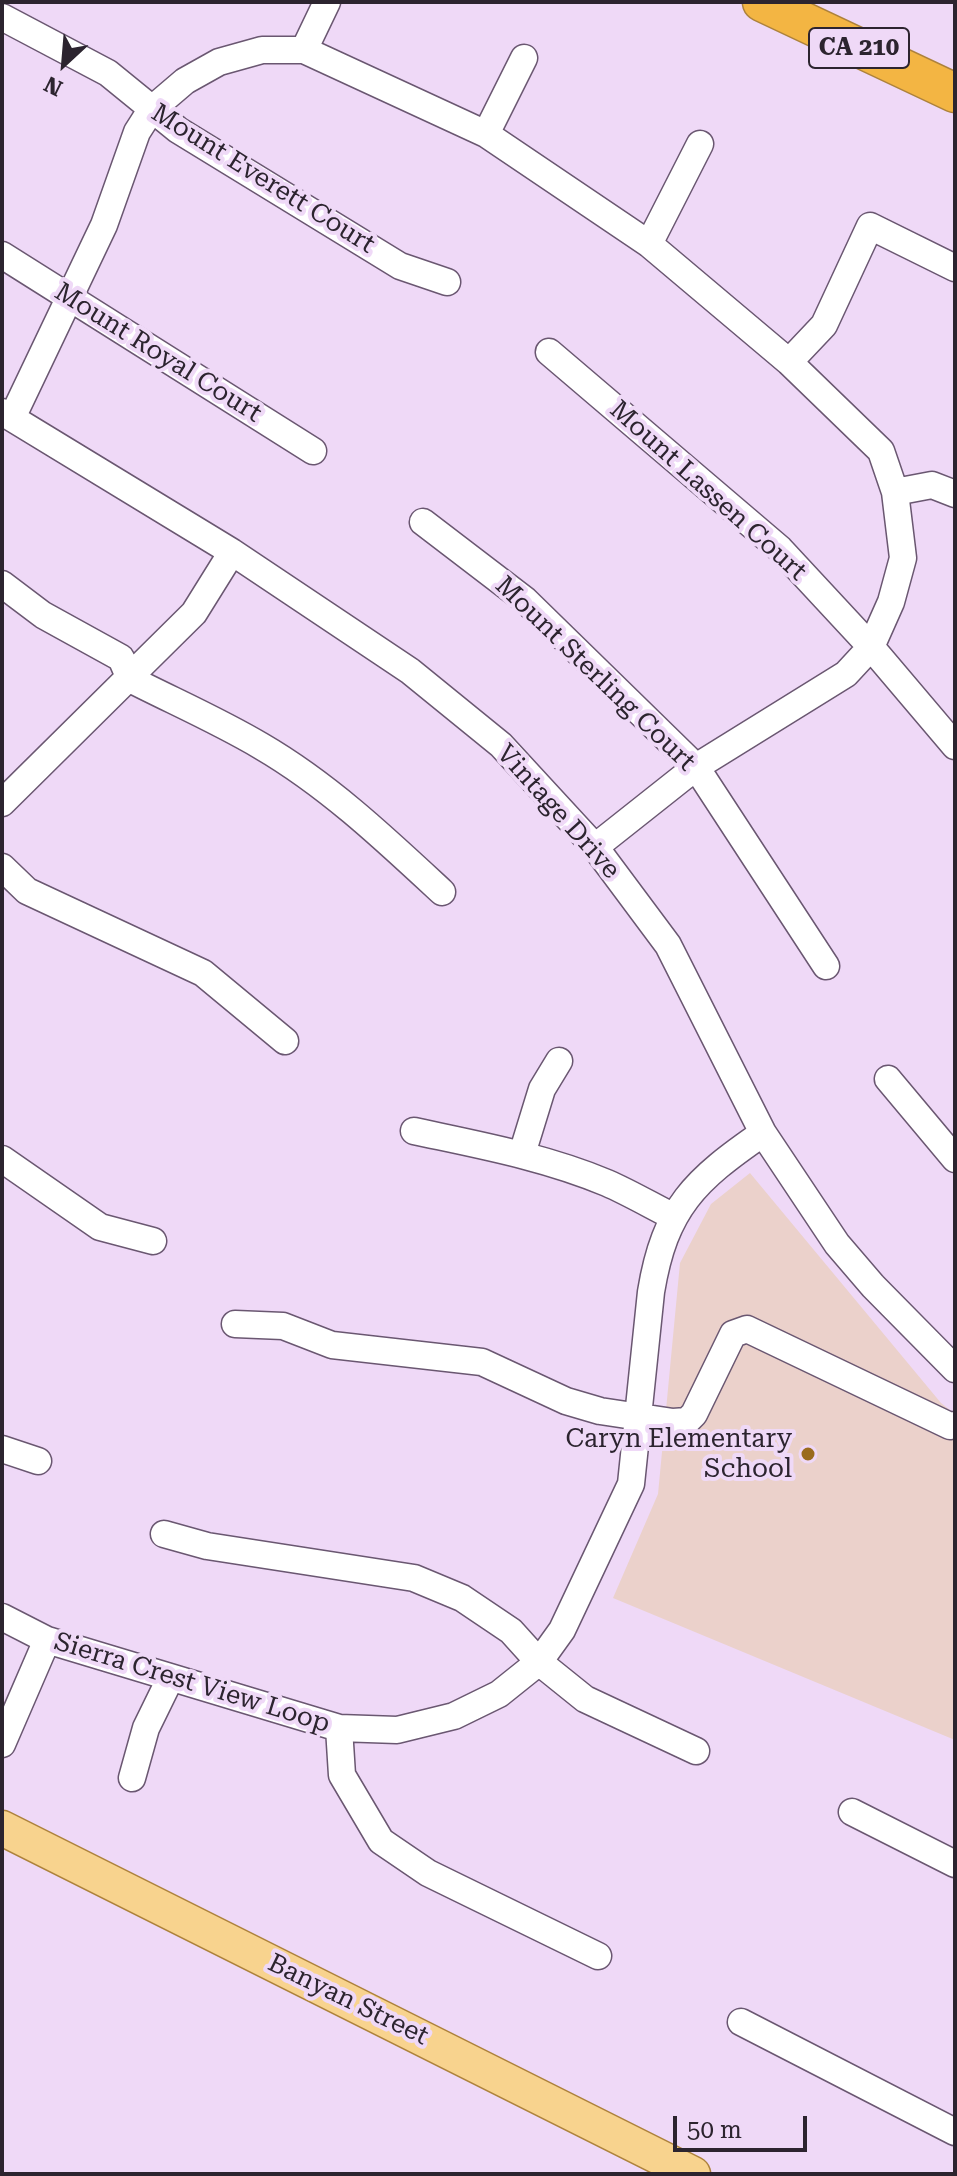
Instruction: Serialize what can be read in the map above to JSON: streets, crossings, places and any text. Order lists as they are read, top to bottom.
{
  "streets": {
    "highway": ["CA 210"],
    "main road": ["Banyan Street"],
    "street": [
      "Mount Everett Court",
      "Mount Royal Court",
      "Mount Lassen Court",
      "Mount Sterling Court",
      "Vintage Drive",
      "Sierra Crest View Loop"
    ]
  },
  "crossings": [
    ["Vintage Drive", "Sierra Crest View Loop"]
  ],
  "places": ["Caryn Elementary School"],
  "scale_bar": "50 m",
  "north": "bottom left"
}
